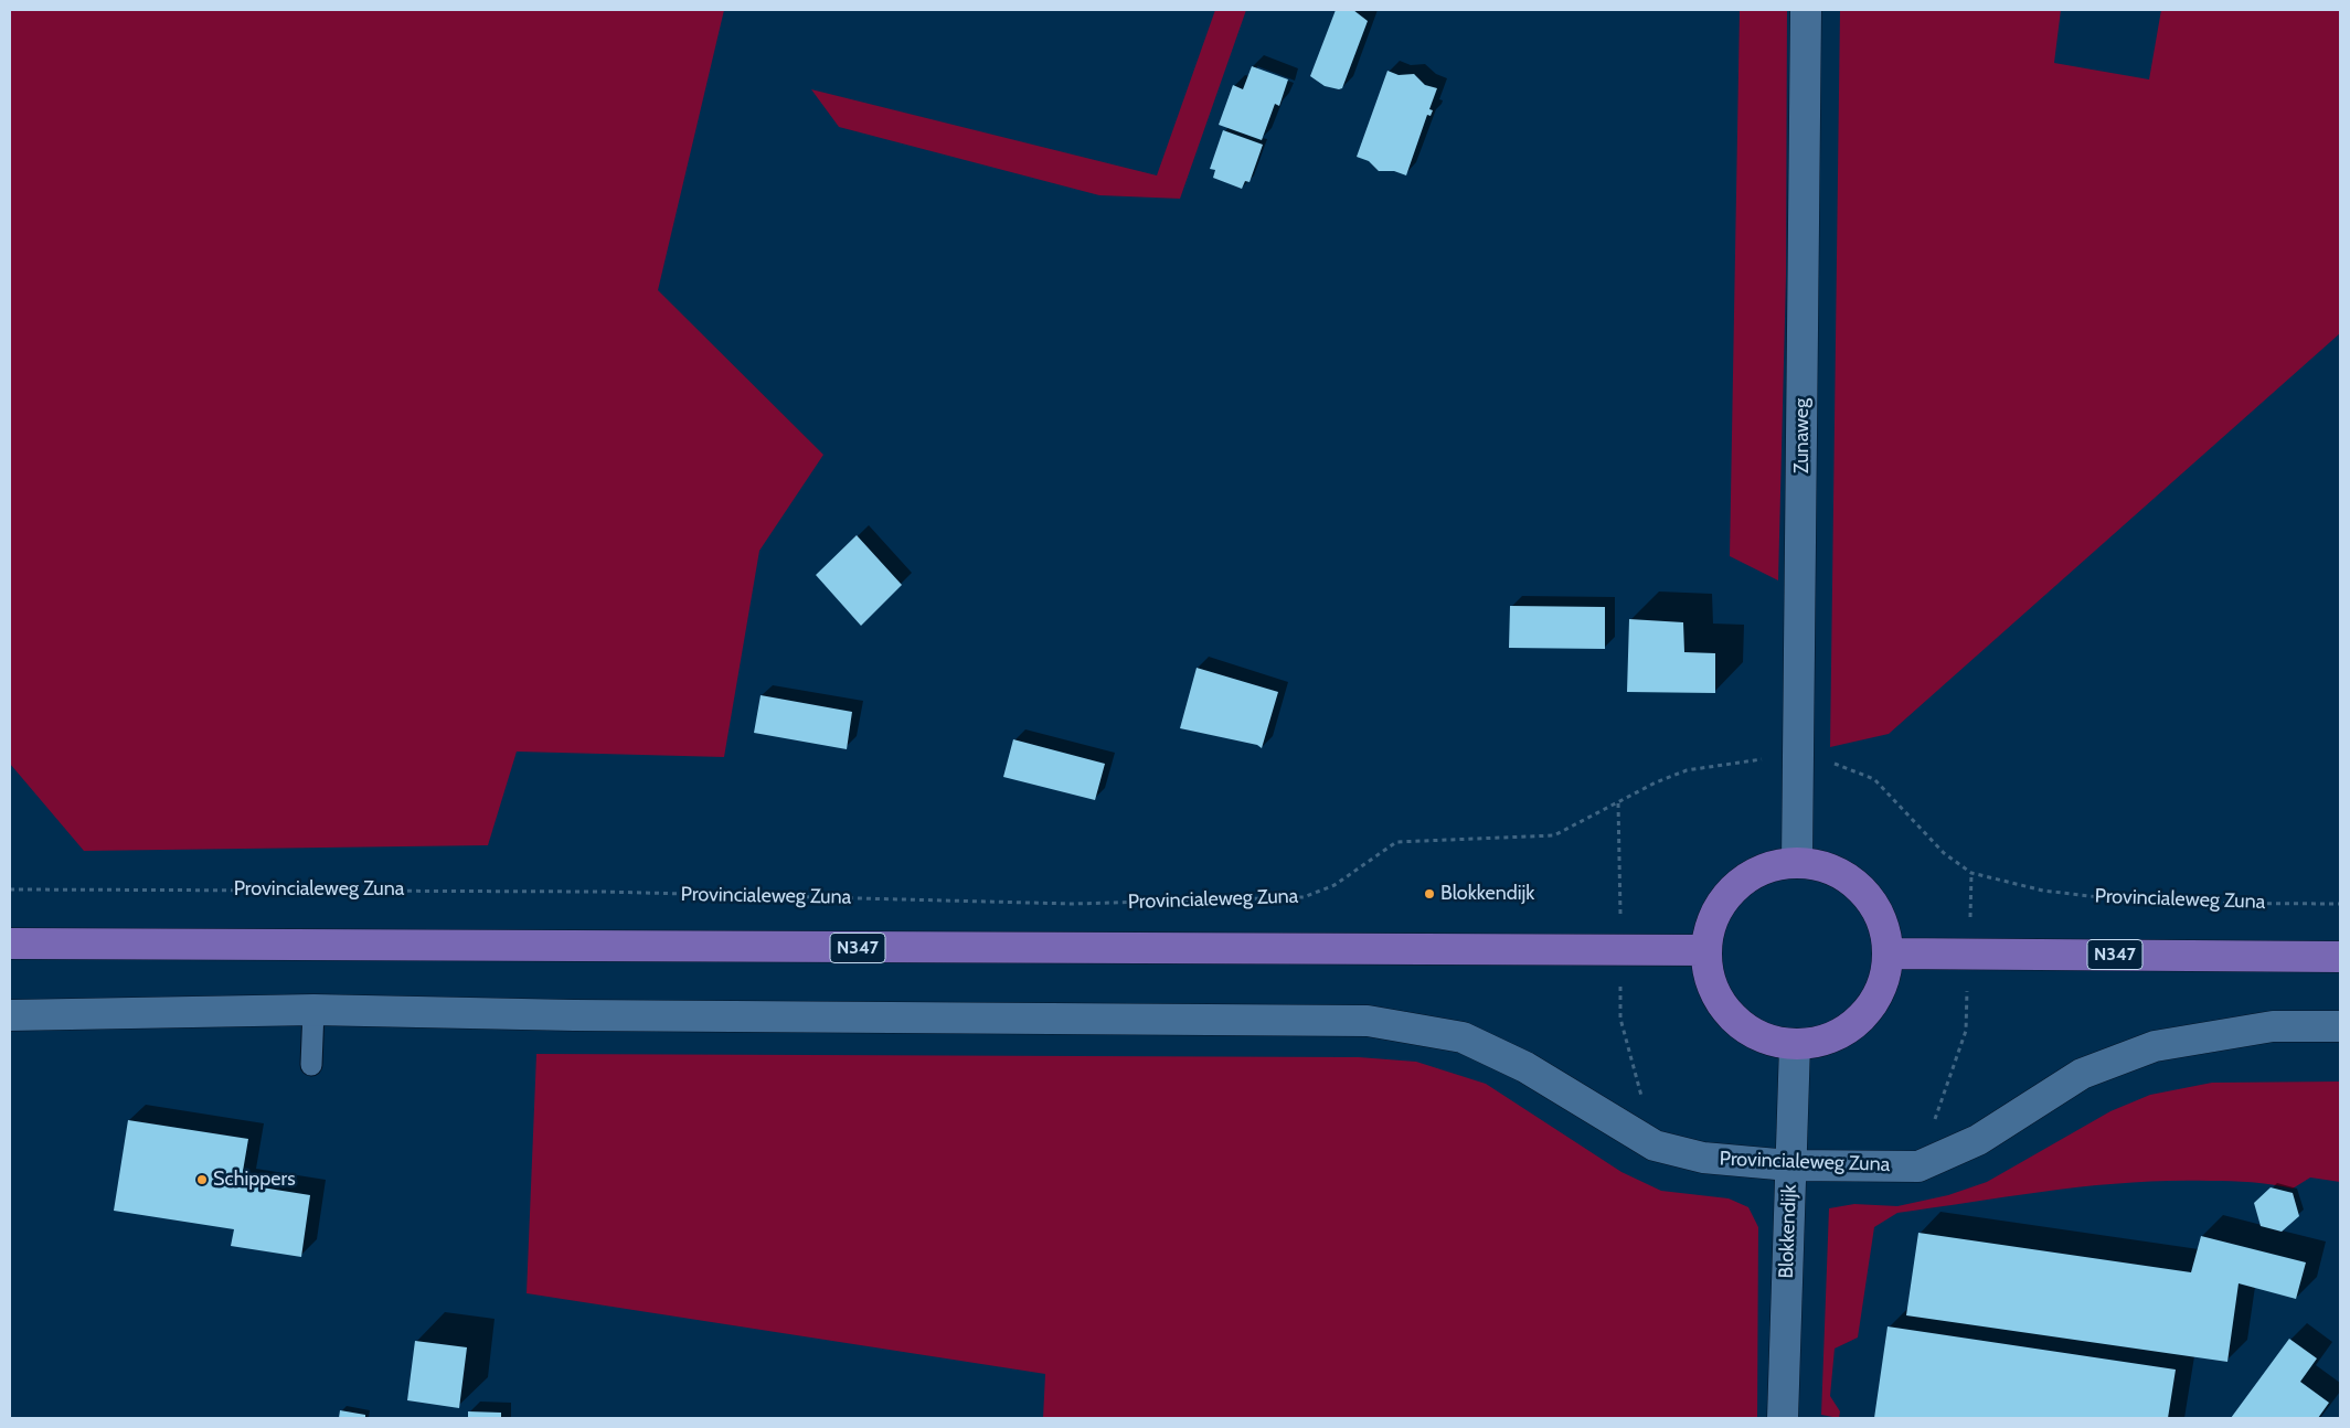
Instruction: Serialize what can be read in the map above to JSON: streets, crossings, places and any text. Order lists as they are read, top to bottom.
{
  "streets": {
    "main road": ["N347"],
    "street": ["Zunaweg", "Provincialeweg Zuna", "Blokkendijk"]
  },
  "crossings": [
    ["Zunaweg", "Provincialeweg Zuna"],
    ["Zunaweg", "N347"],
    ["Zunaweg", "Blokkendijk"],
    ["Provincialeweg Zuna", "Blokkendijk"],
    ["N347", "Blokkendijk"]
  ],
  "places": ["Blokkendijk", "Schippers"]
}
